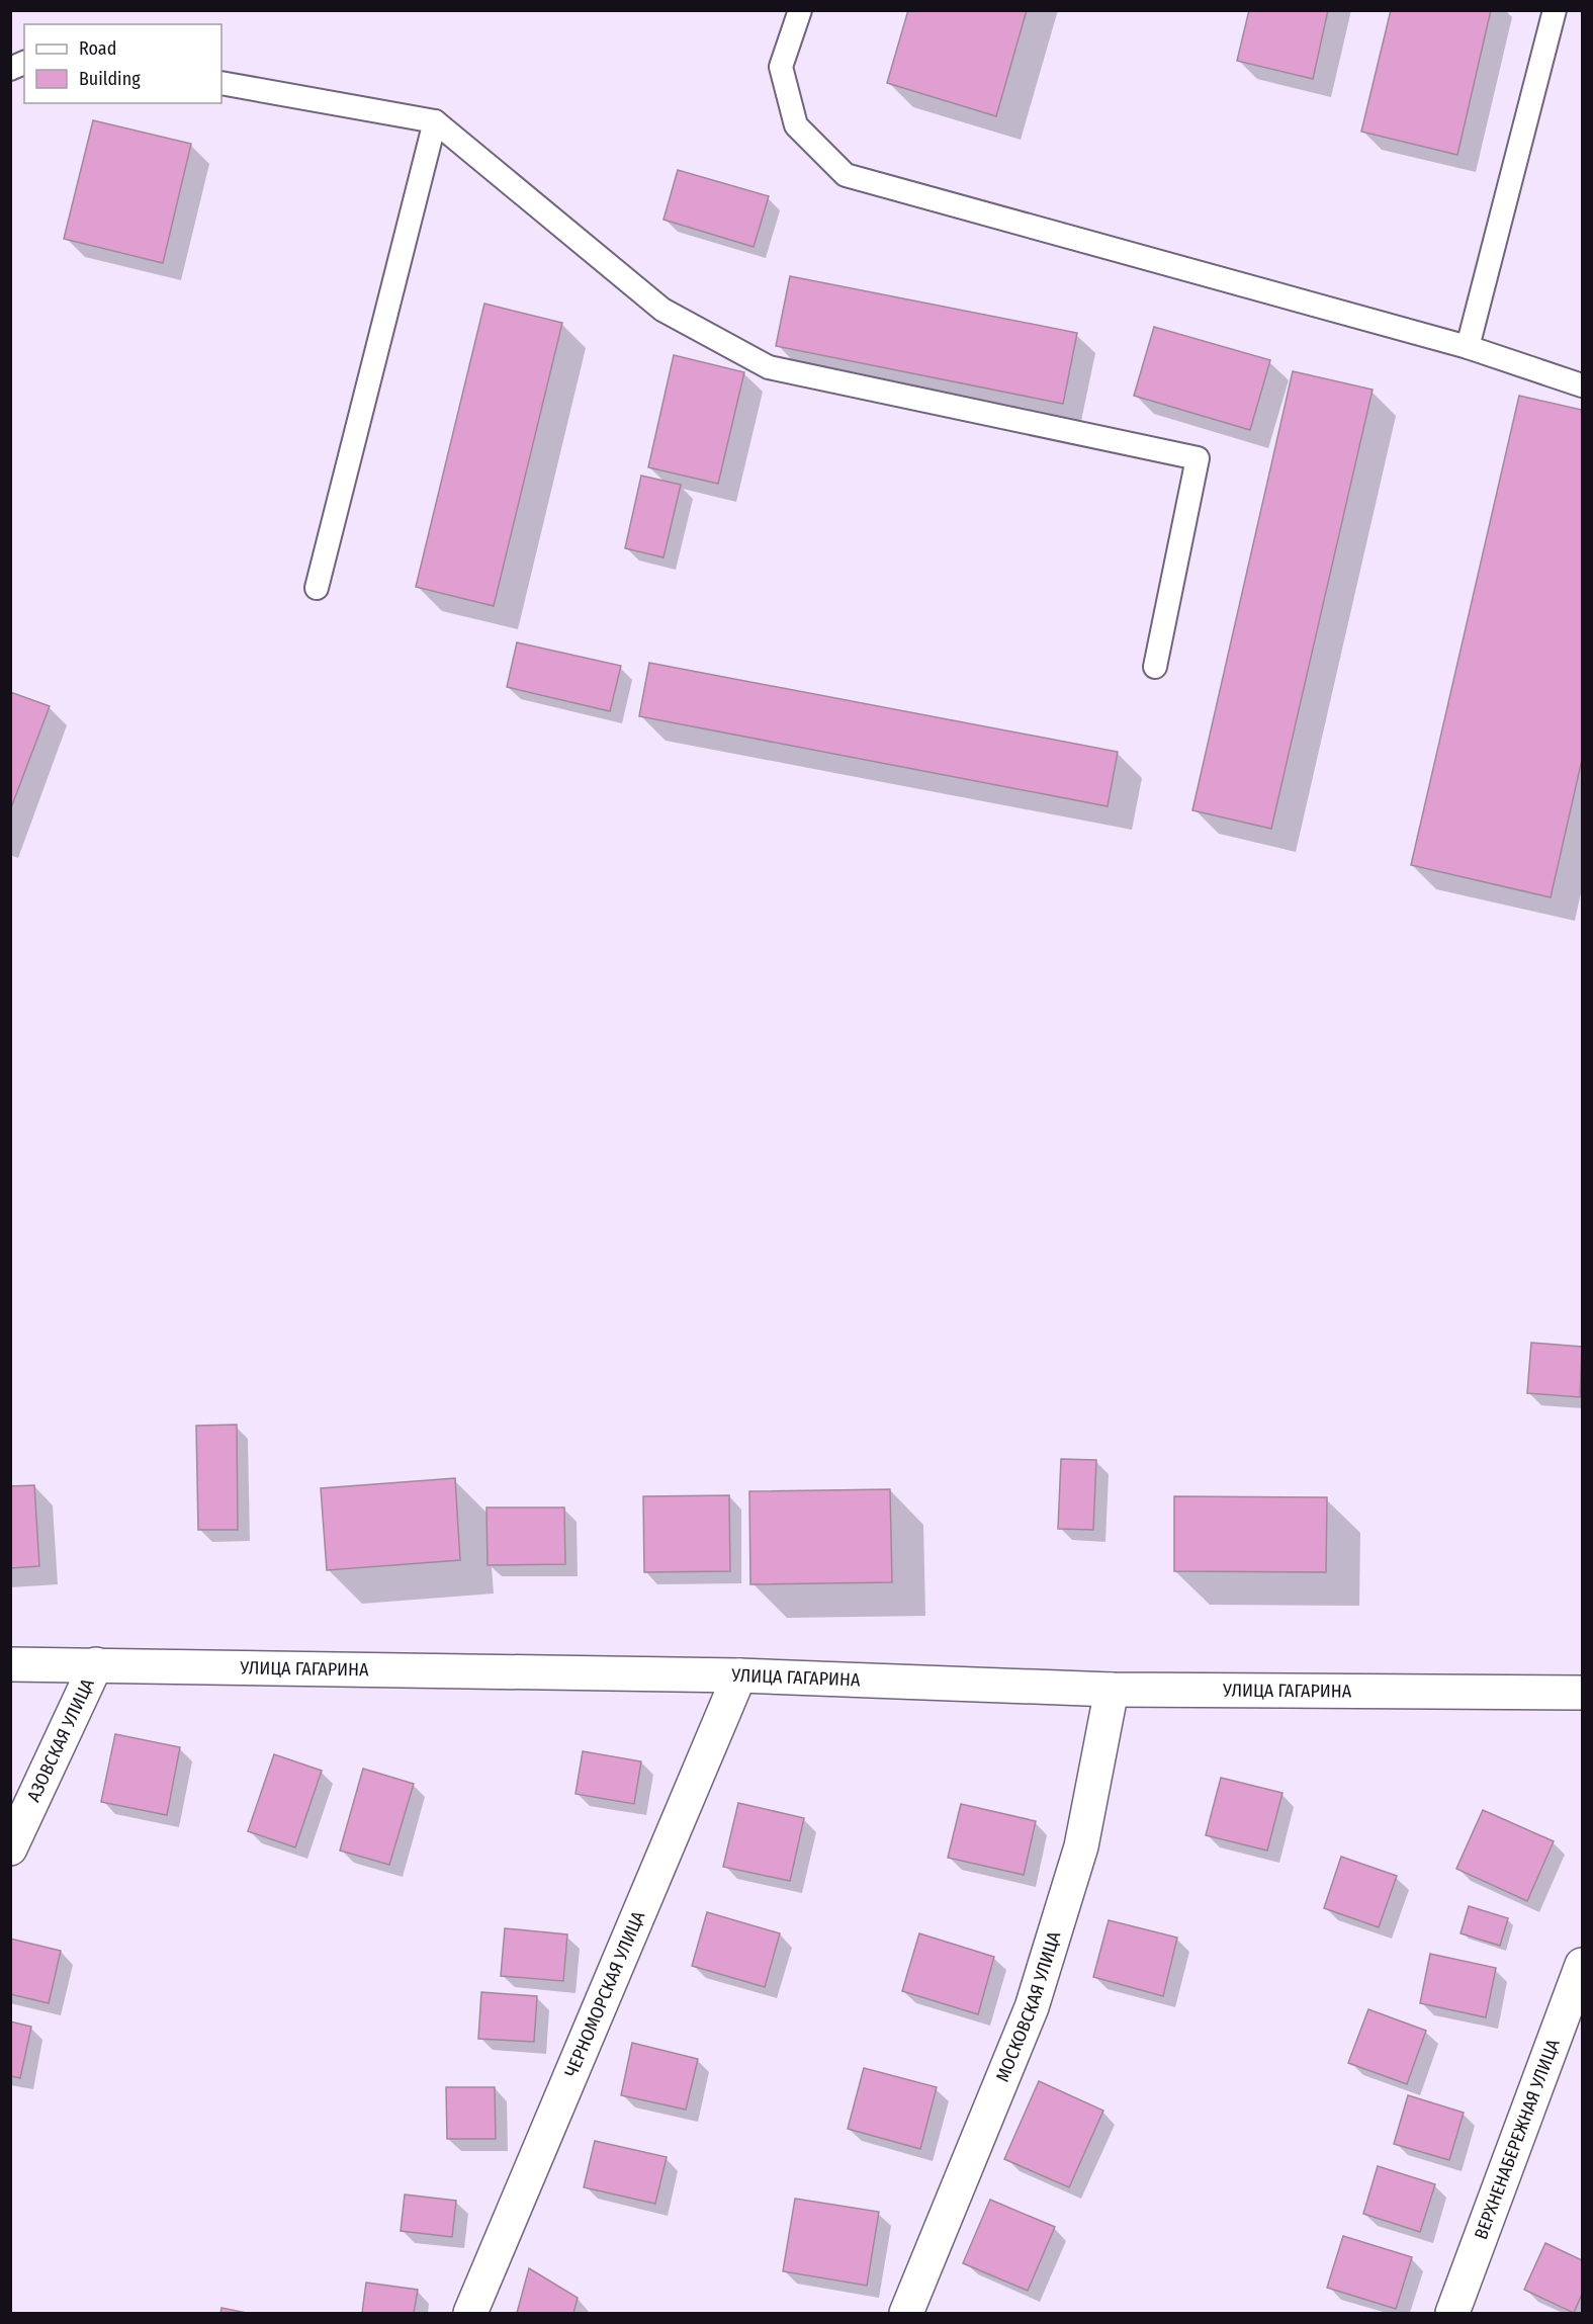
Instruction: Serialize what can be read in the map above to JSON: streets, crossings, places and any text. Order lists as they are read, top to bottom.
{
  "streets": {
    "street": [
      "УЛИЦА ГАГАРИНА",
      "АЗОВСКАЯ УЛИЦА",
      "ЧЕРНОМОРСКАЯ УЛИЦА",
      "МОСКОВСКАЯ УЛИЦА",
      "ВЕРХНЕНАБЕРЕЖНАЯ УЛИЦА"
    ]
  },
  "crossings": [
    ["УЛИЦА ГАГАРИНА", "АЗОВСКАЯ УЛИЦА"],
    ["УЛИЦА ГАГАРИНА", "ЧЕРНОМОРСКАЯ УЛИЦА"],
    ["УЛИЦА ГАГАРИНА", "МОСКОВСКАЯ УЛИЦА"]
  ],
  "legend": ["Road", "Building"]
}
